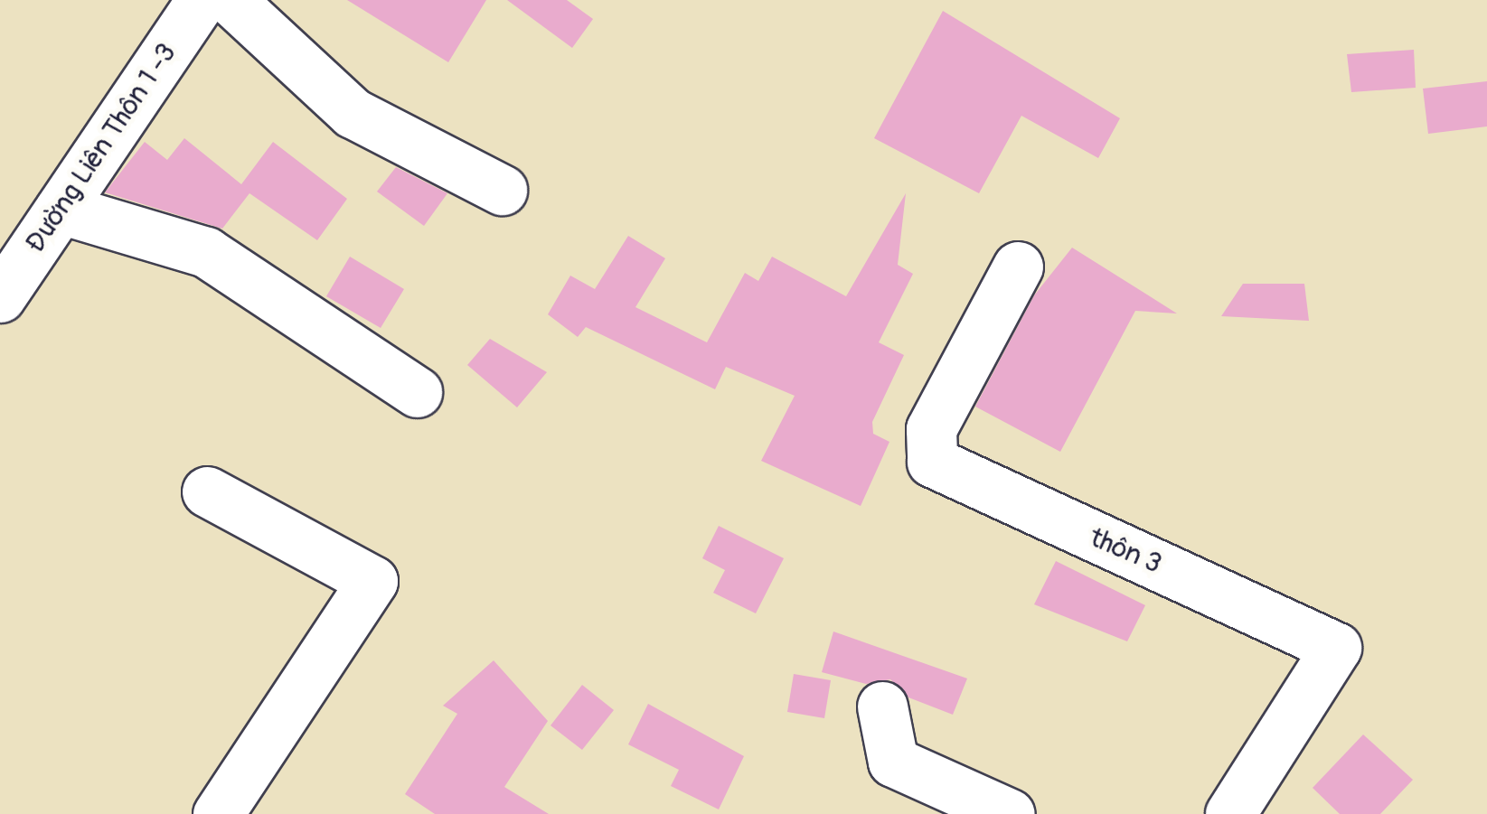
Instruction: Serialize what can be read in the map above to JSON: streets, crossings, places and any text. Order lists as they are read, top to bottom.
{
  "streets": {
    "lane": ["Đường Liên Thôn 1 -3", "thôn 3"]
  }
}
